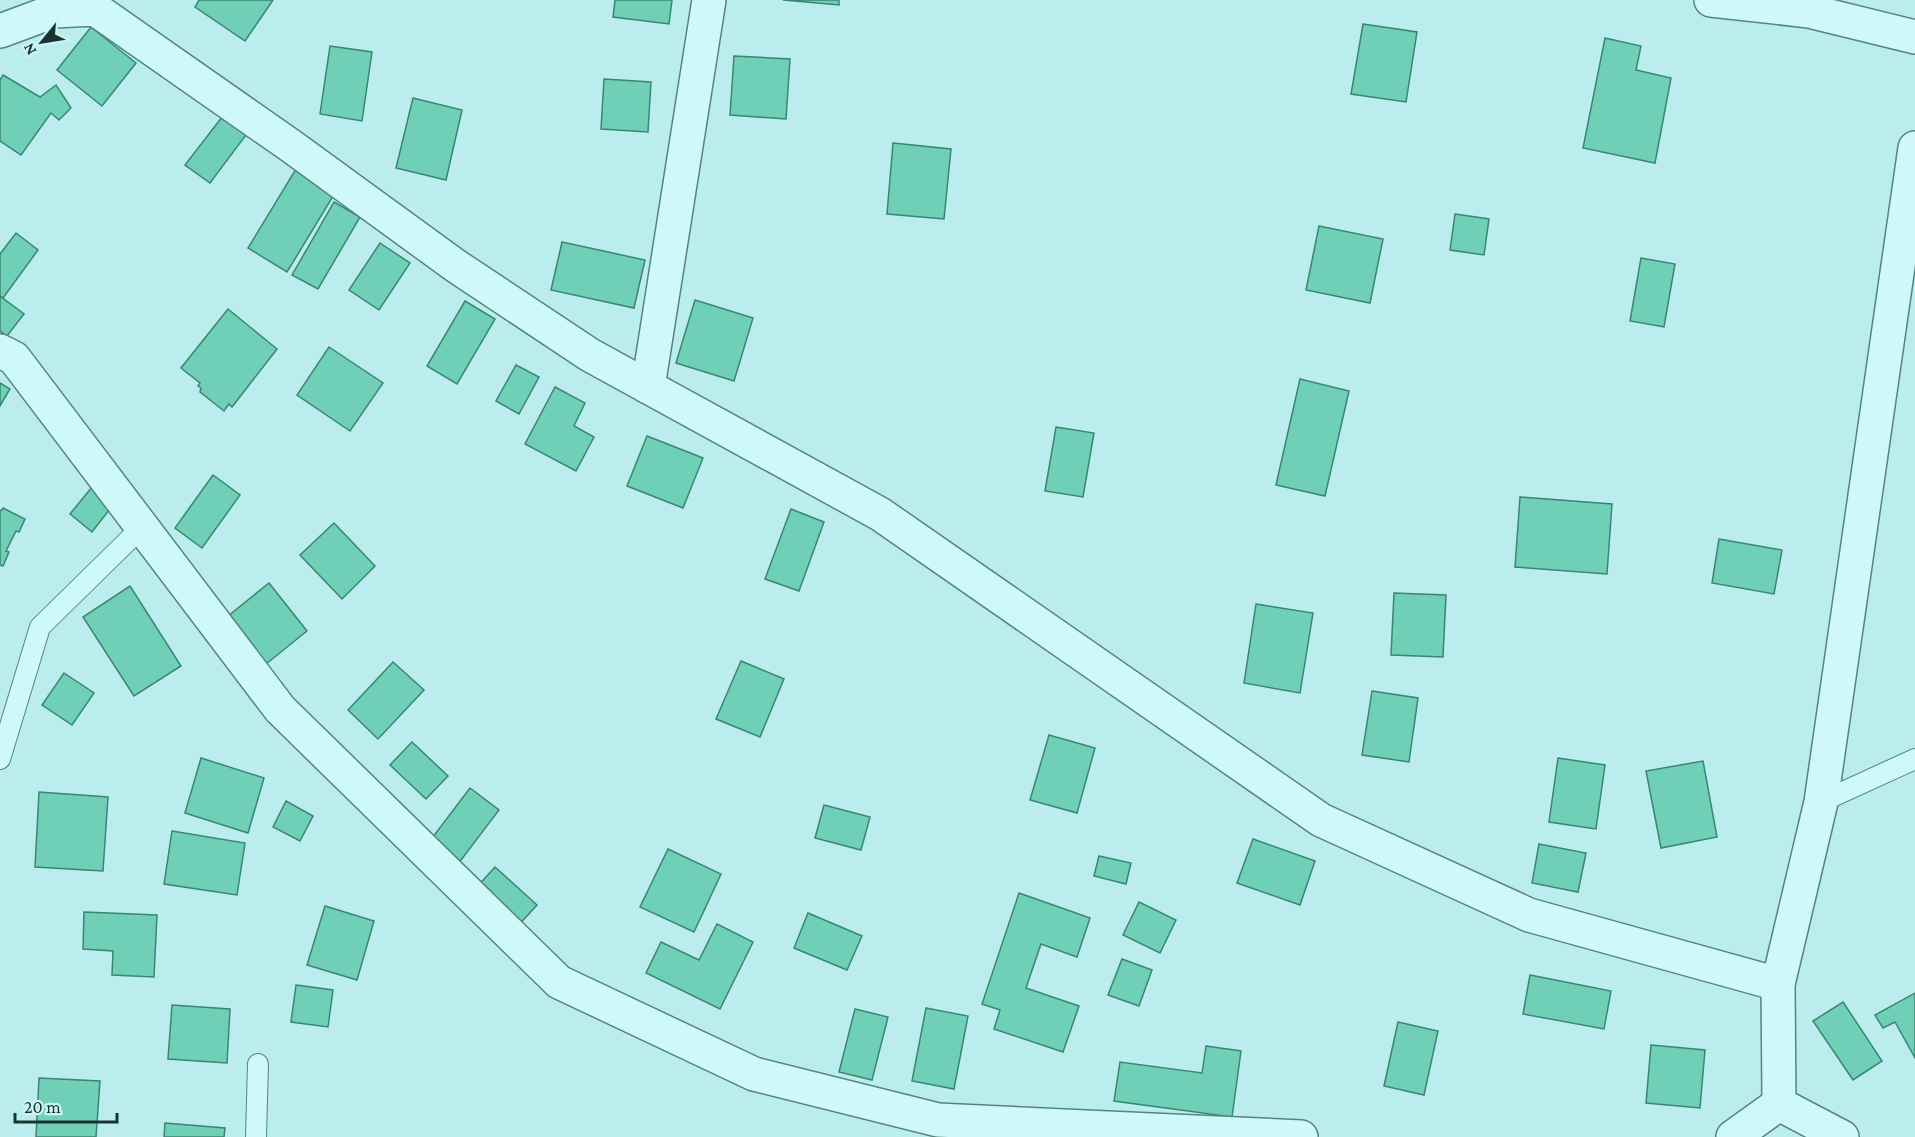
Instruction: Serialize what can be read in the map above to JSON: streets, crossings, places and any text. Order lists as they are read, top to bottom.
{
  "scale_bar": "20 m",
  "north": "bottom left"
}
